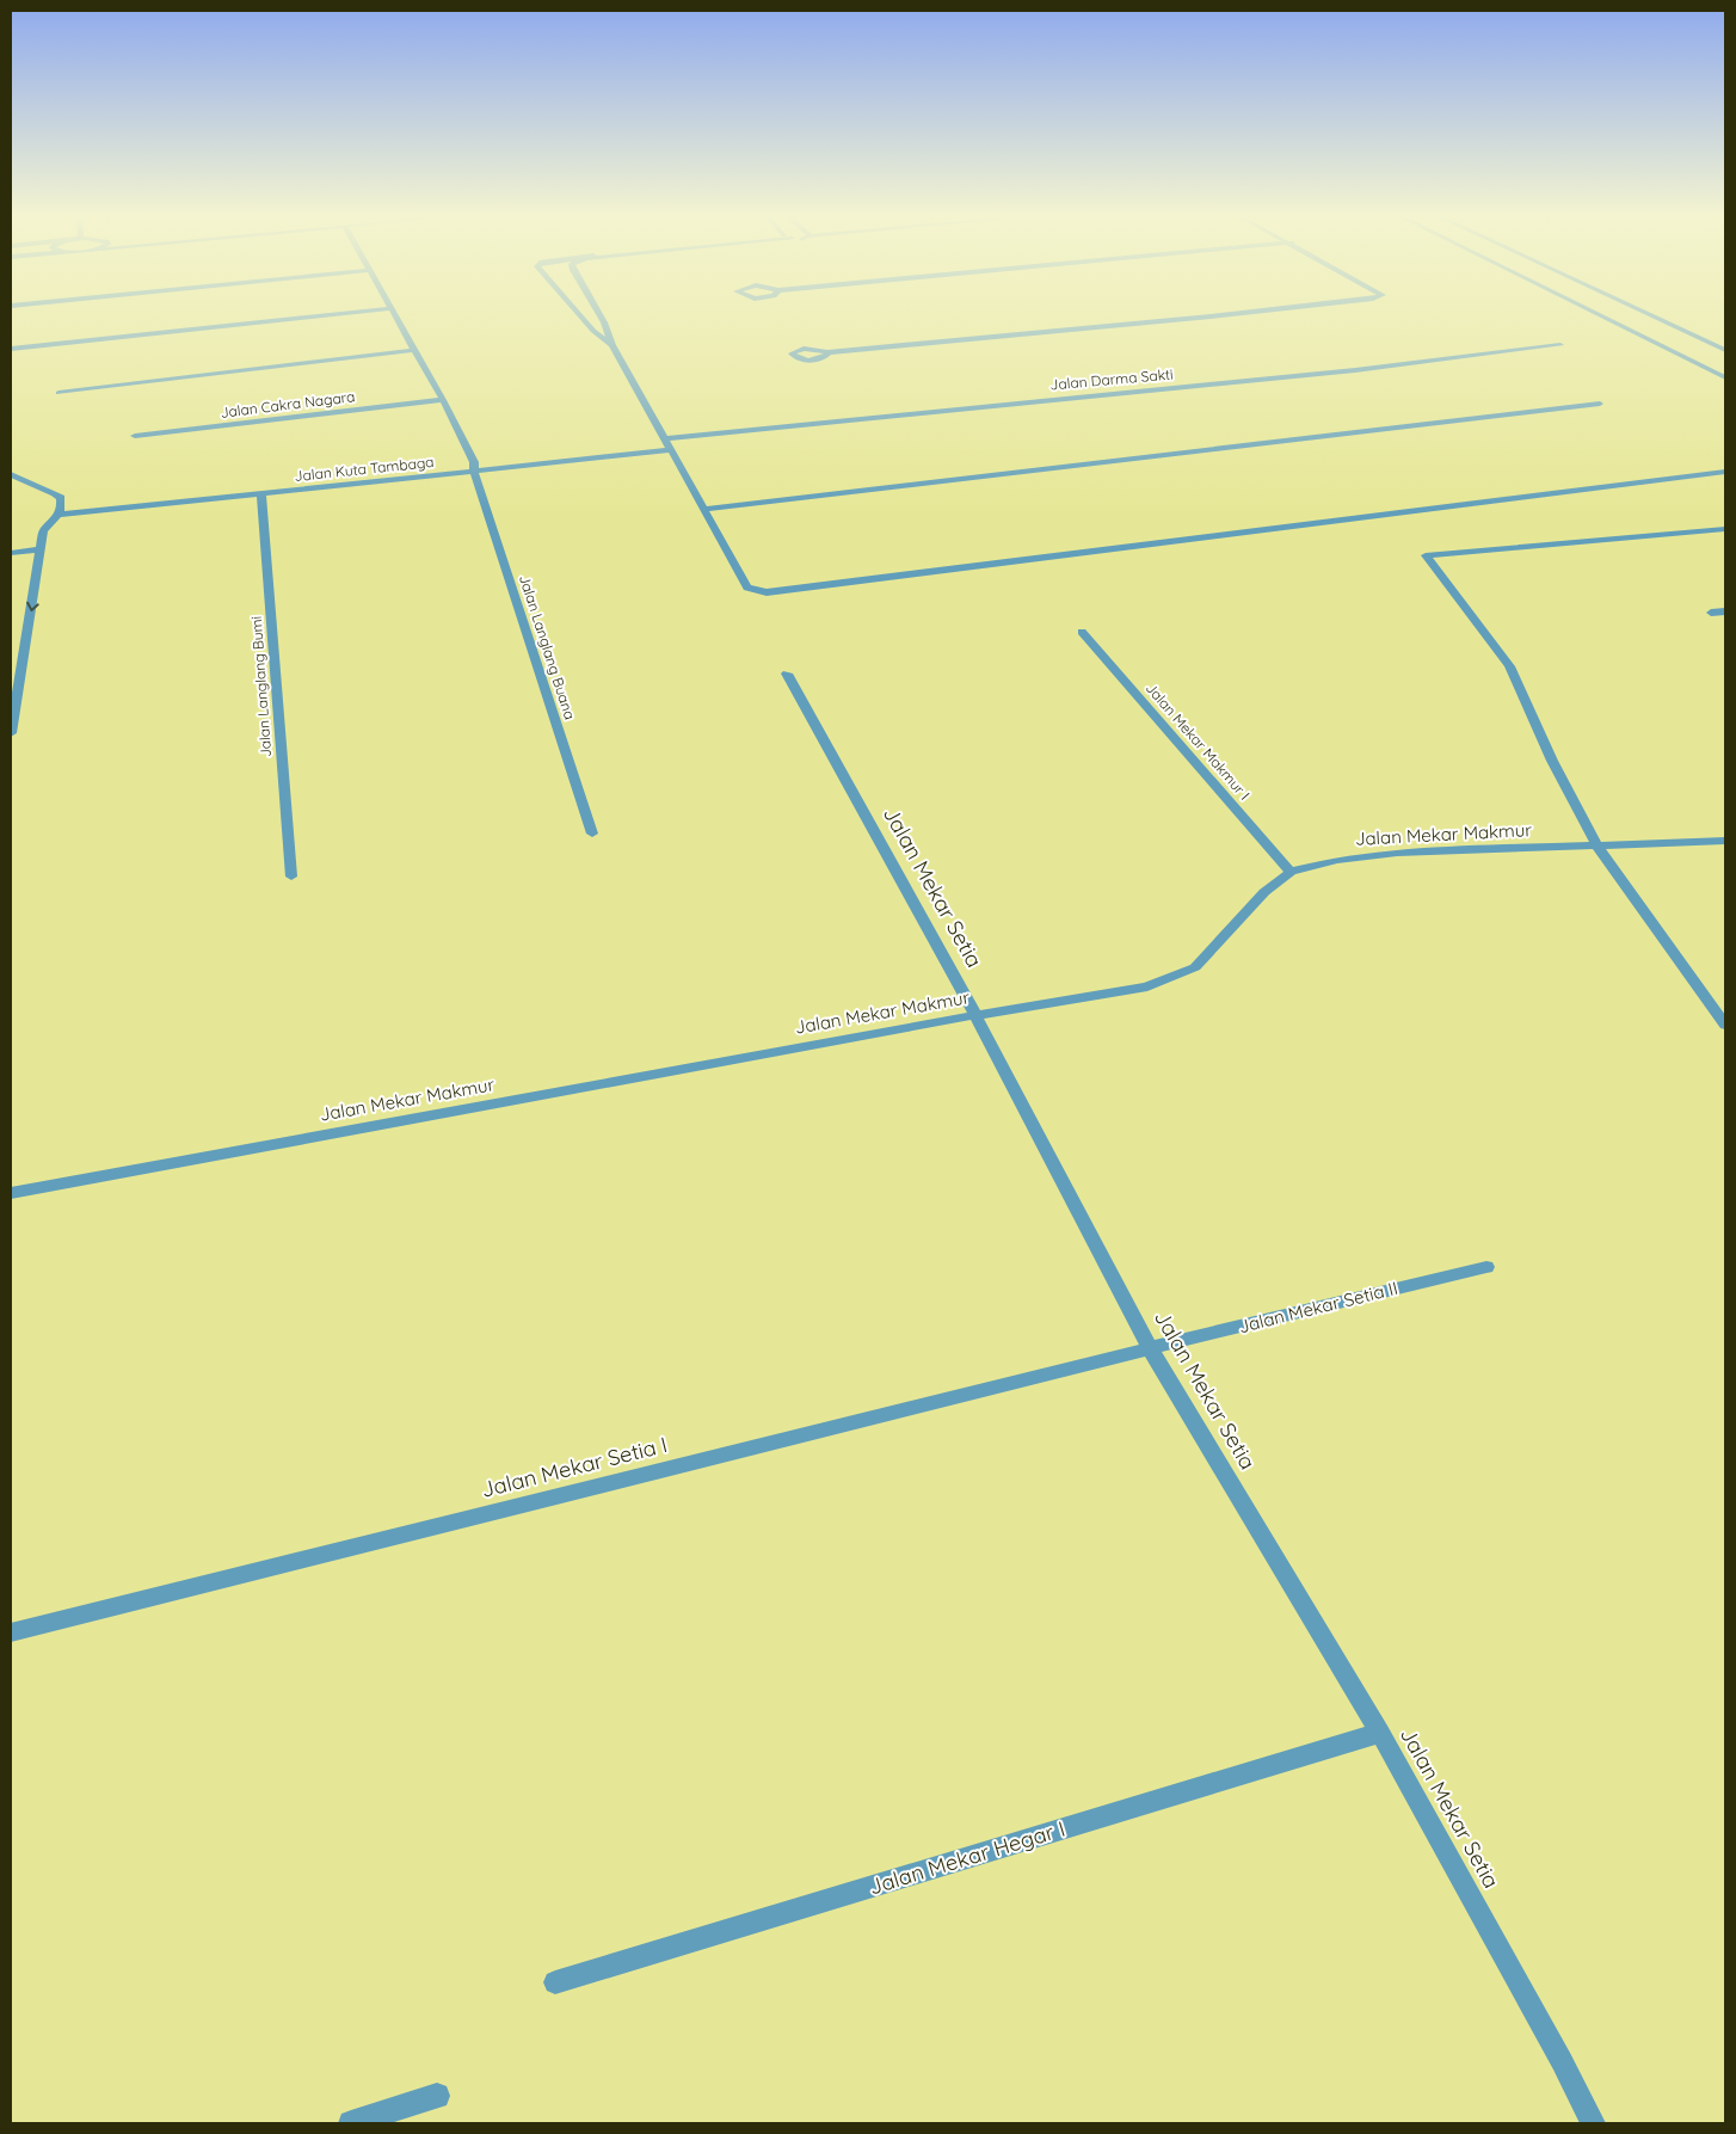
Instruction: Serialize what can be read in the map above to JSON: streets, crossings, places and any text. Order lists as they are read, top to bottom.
{
  "streets": {
    "street": [
      "Jalan Darma Sakti",
      "Jalan Cakra Nagara",
      "Jalan Kuta Tambaga",
      "Jalan Langlang Buana",
      "Jalan Langlang Bumi",
      "Jalan Mekar Makmur I",
      "Jalan Mekar Makmur",
      "Jalan Mekar Setia",
      "Jalan Mekar Setia II",
      "Jalan Mekar Setia I",
      "Jalan Mekar Hegar I"
    ]
  },
  "crossings": [
    ["Jalan Darma Sakti", "Jalan Kuta Tambaga"],
    ["Jalan Cakra Nagara", "Jalan Langlang Buana"],
    ["Jalan Kuta Tambaga", "Jalan Langlang Buana"],
    ["Jalan Kuta Tambaga", "Jalan Langlang Bumi"],
    ["Jalan Mekar Makmur I", "Jalan Mekar Makmur"],
    ["Jalan Mekar Makmur", "Jalan Mekar Setia"],
    ["Jalan Mekar Setia", "Jalan Mekar Setia II"],
    ["Jalan Mekar Setia", "Jalan Mekar Setia I"],
    ["Jalan Mekar Setia", "Jalan Mekar Hegar I"],
    ["Jalan Mekar Setia II", "Jalan Mekar Setia I"]
  ]
}
